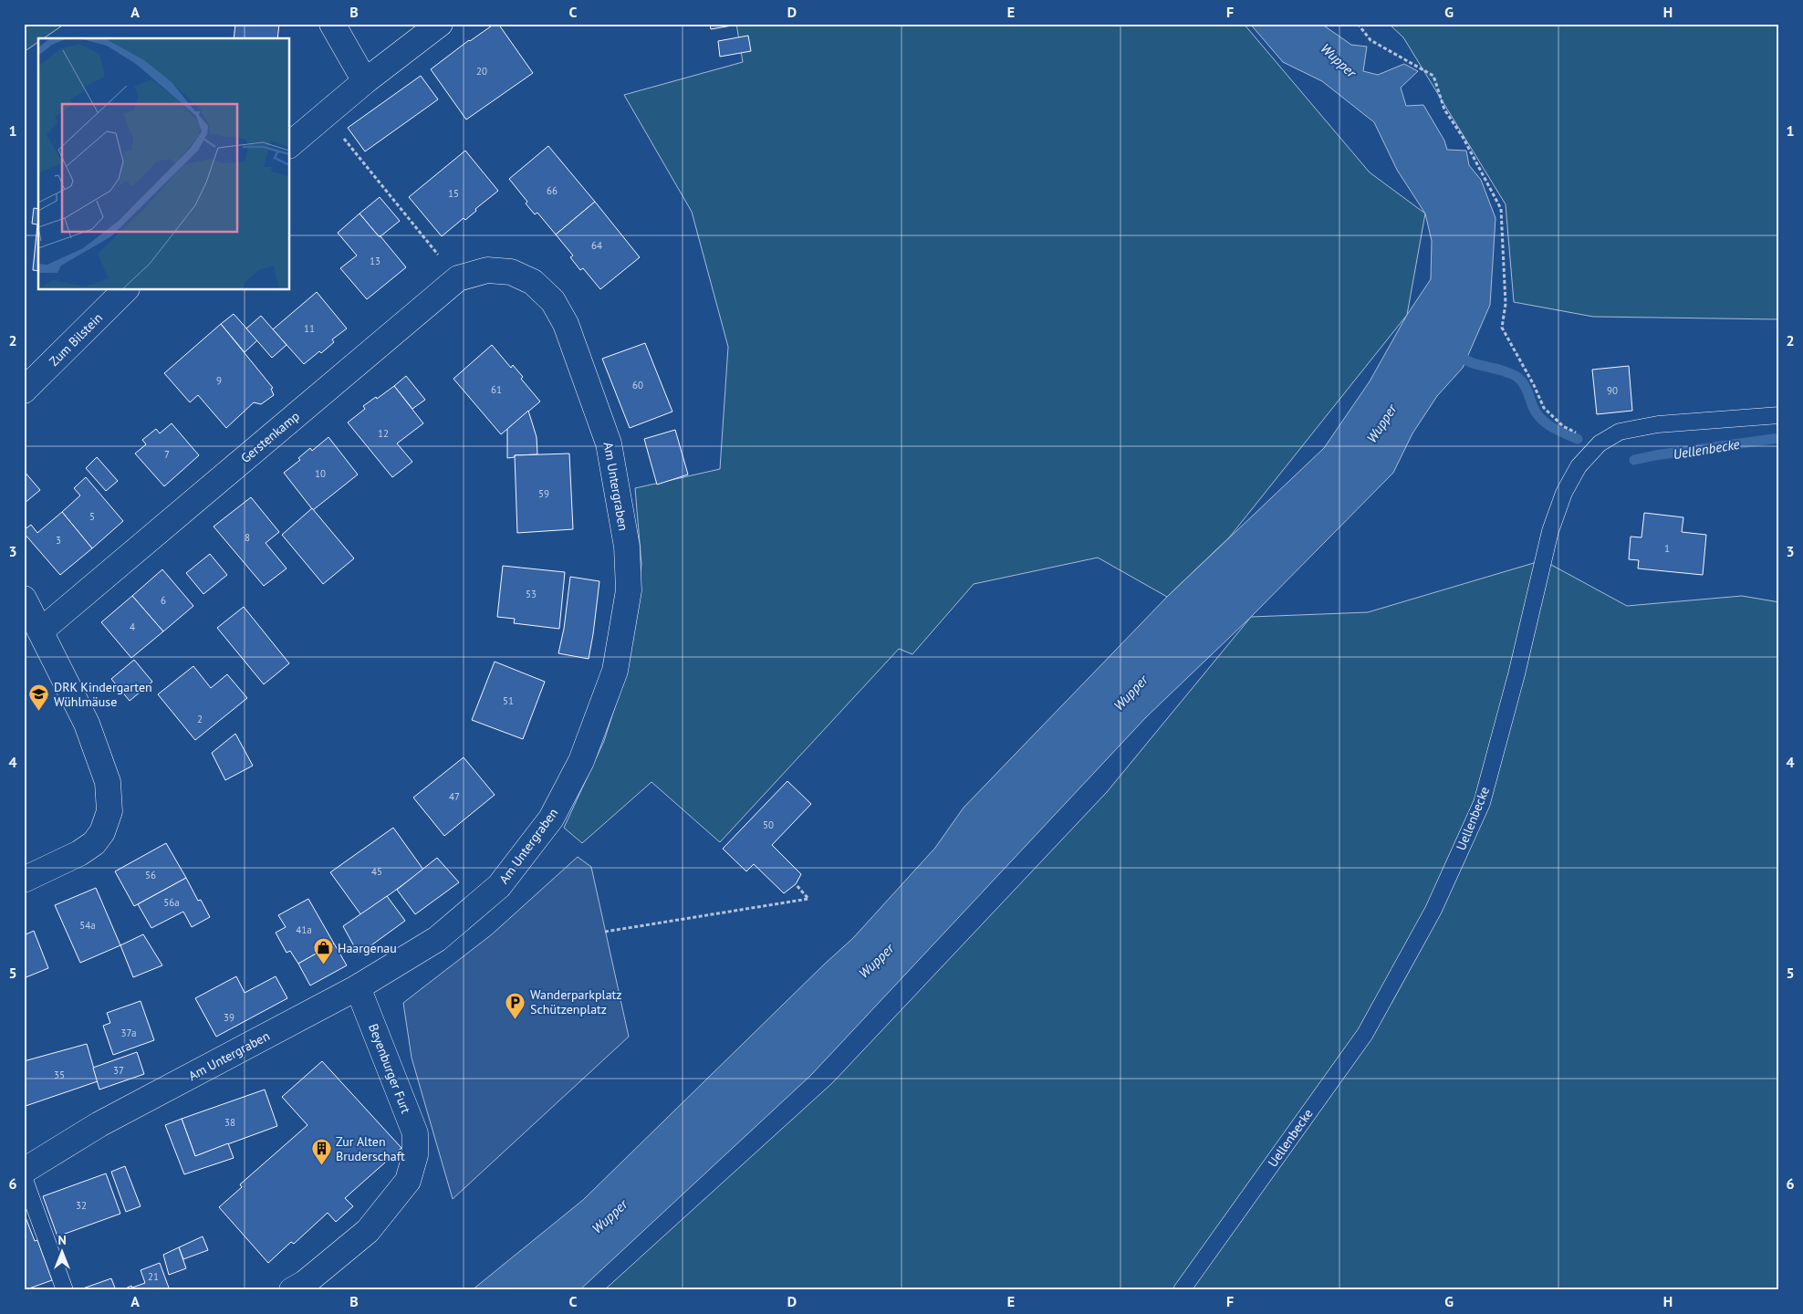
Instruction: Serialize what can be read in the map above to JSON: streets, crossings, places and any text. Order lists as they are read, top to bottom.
{
  "streets": {
    "street": [
      "Zum Bilstein",
      "Gerstenkamp",
      "Am Untergraben",
      "Beyenburger Furt"
    ],
    "lane": ["Uellenbecke"]
  },
  "crossings": [
    ["Gerstenkamp", "Am Untergraben"],
    ["Am Untergraben", "Beyenburger Furt"]
  ],
  "water": ["Wupper", "Uellenbecke"],
  "places": {
    "school or university": ["DRK Kindergarten Wühlmäuse"],
    "shop": ["Haargenau"],
    "parking": ["Wanderparkplatz Schützenplatz"],
    "building": ["Zur Alten Bruderschaft"]
  },
  "house_numbers": [
    "20",
    "66",
    "15",
    "64",
    "13",
    "11",
    "9",
    "60",
    "61",
    "90",
    "12",
    "7",
    "10",
    "59",
    "5",
    "8",
    "3",
    "1",
    "53",
    "6",
    "4",
    "51",
    "2",
    "47",
    "50",
    "45",
    "56",
    "56a",
    "54a",
    "41a",
    "39",
    "37a",
    "37",
    "35",
    "38",
    "32",
    "21"
  ],
  "north": "top",
  "grid": {
    "columns": [
      "A",
      "B",
      "C",
      "D",
      "E",
      "F",
      "G",
      "H"
    ],
    "rows": [
      "1",
      "2",
      "3",
      "4",
      "5",
      "6"
    ]
  }
}
